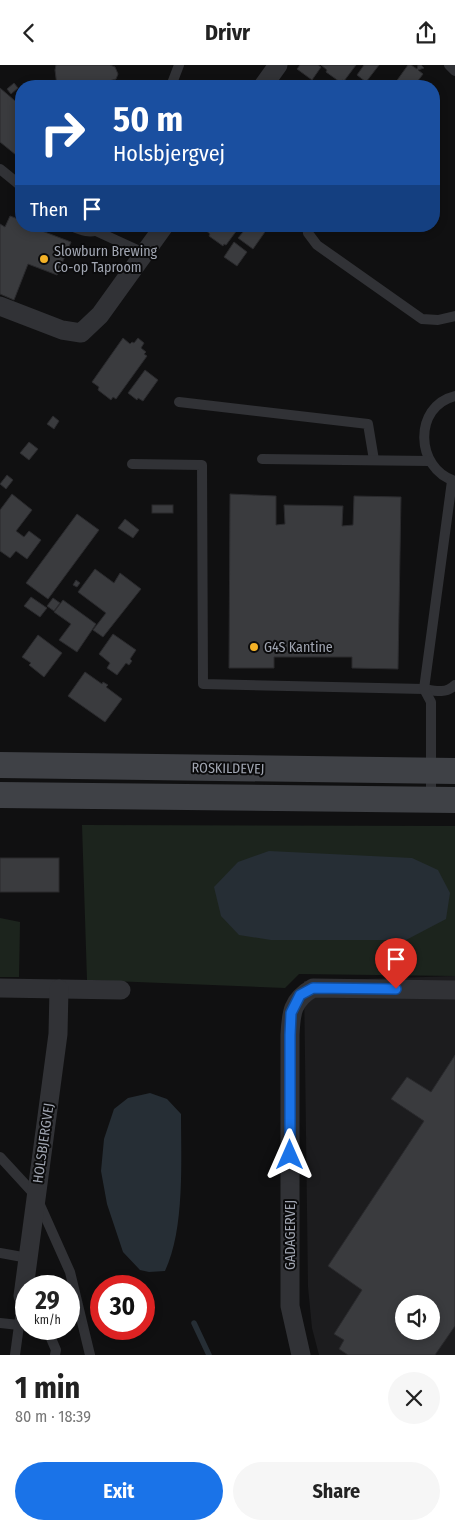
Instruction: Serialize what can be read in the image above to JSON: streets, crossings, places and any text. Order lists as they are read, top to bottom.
{
  "streets": {
    "main road": ["ROSKILDEVEJ"],
    "street": ["HOLSBJERGVEJ", "GADAGERVEJ"]
  },
  "places": ["Slowburn Brewing Co-op Taproom", "G4S Kantine"],
  "page": {
    "header": "Drivr",
    "turn": ["50 m", "Holsbjergvej"],
    "then": "Then",
    "speed": "29 km/h",
    "limit": "30",
    "heading": ["1 min", "80 m · 18:39"],
    "buttons": ["Exit", "Share"]
  }
}
